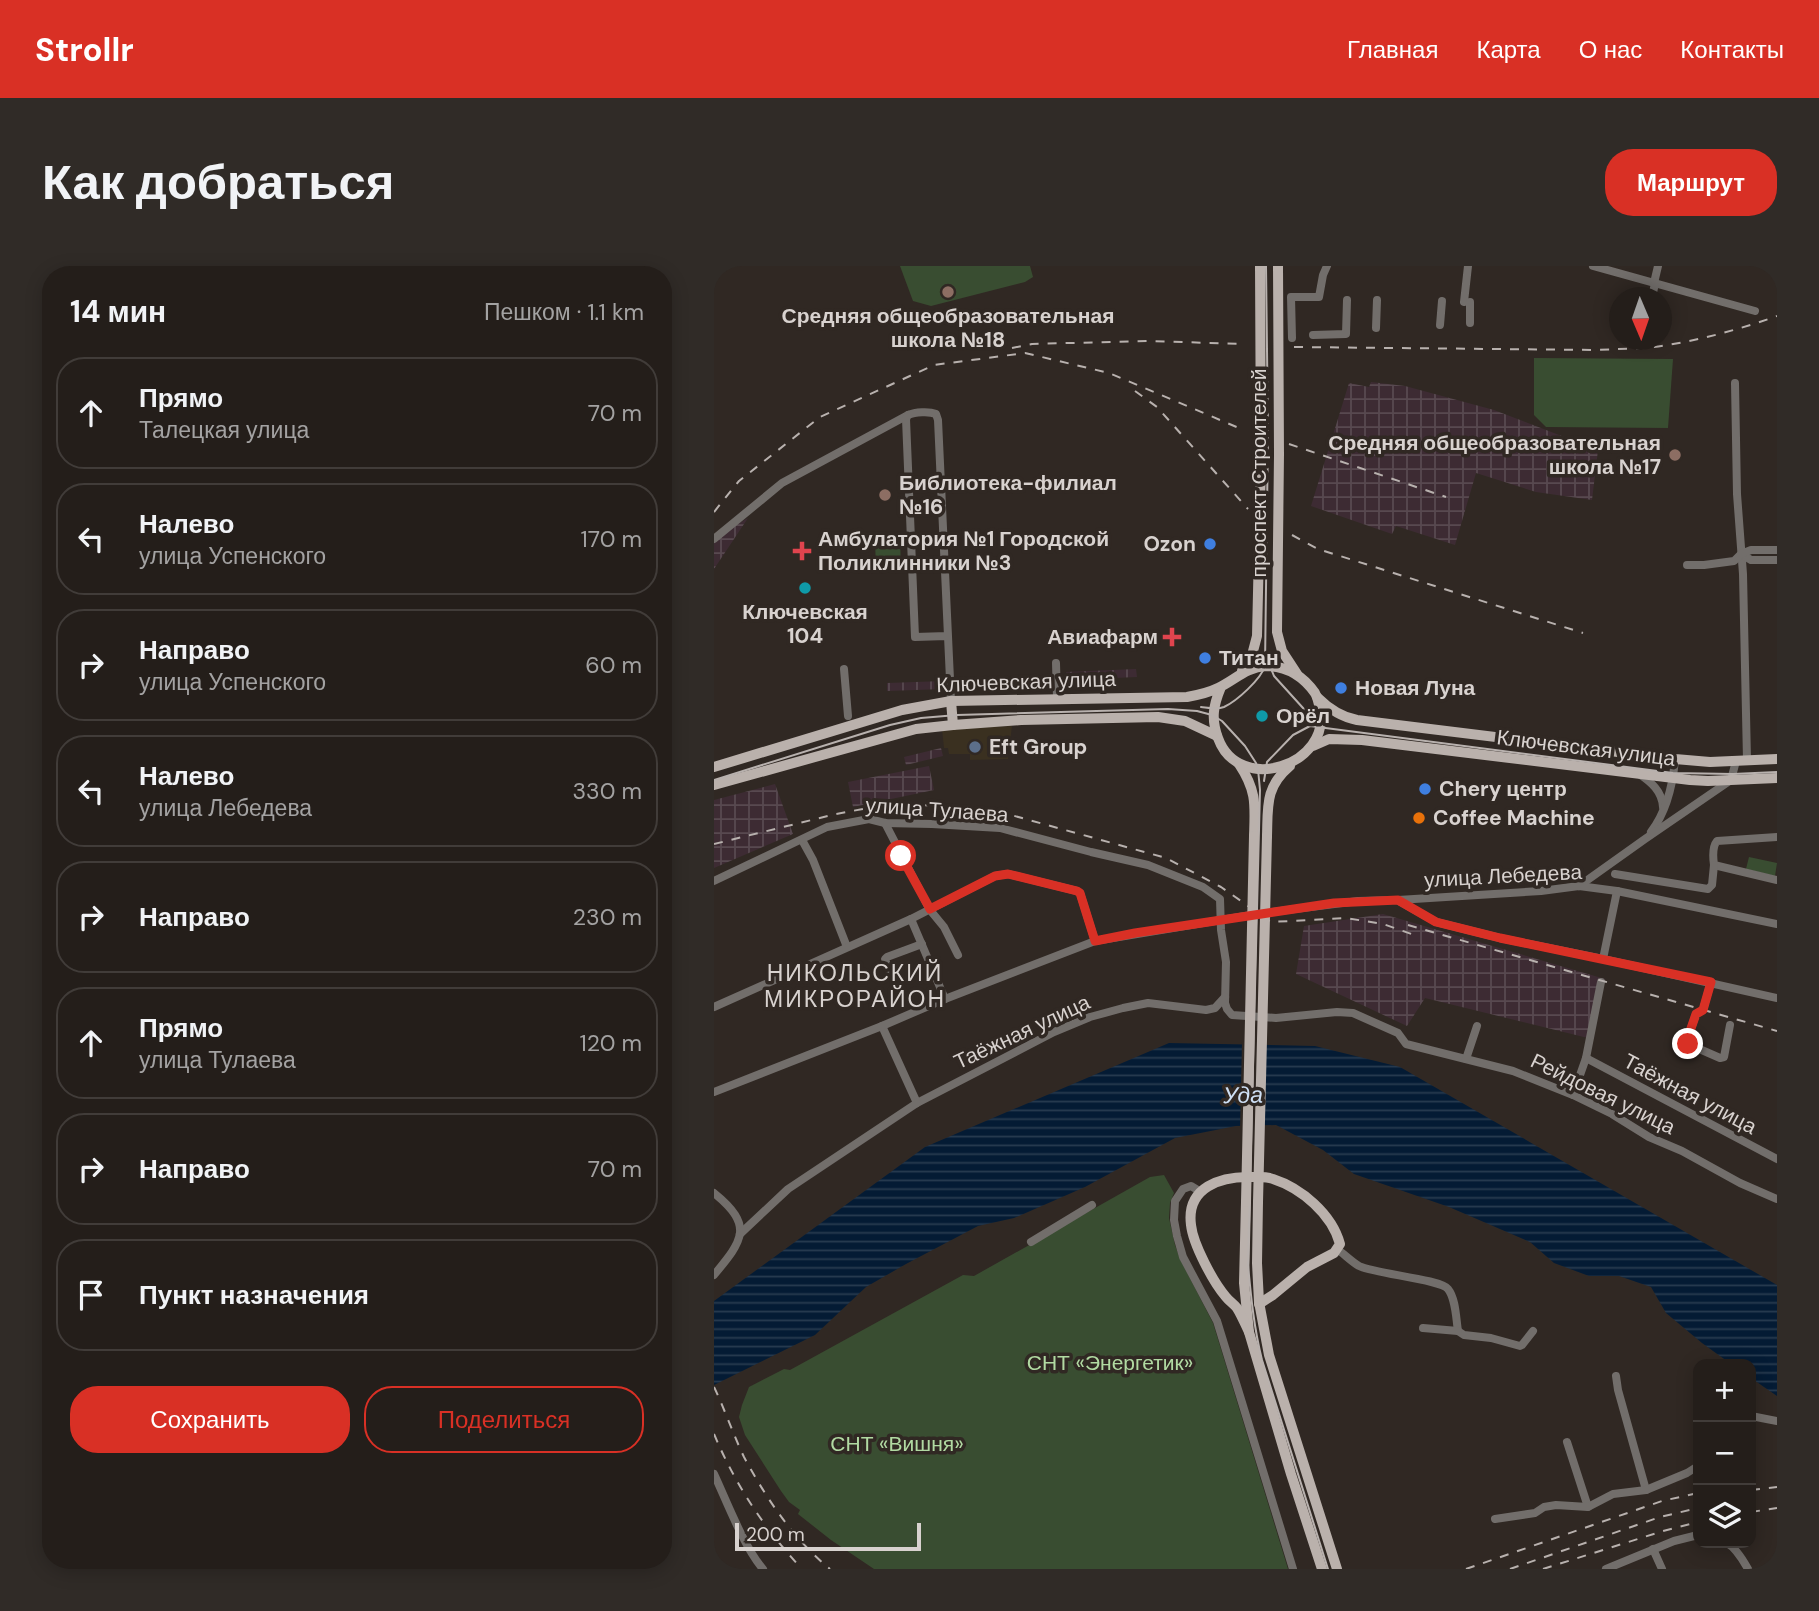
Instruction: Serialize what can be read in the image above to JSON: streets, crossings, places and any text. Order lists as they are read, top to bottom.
{
  "streets": {
    "main road": ["проспект Строителей", "Ключевская улица"],
    "street": [
      "улица Тулаева",
      "улица Лебедева",
      "Таёжная улица",
      "Рейдовая улица"
    ]
  },
  "crossings": [
    ["проспект Строителей", "Ключевская улица"],
    ["улица Тулаева", "улица Лебедева"],
    ["Таёжная улица", "Рейдовая улица"]
  ],
  "districts": ["НИКОЛЬСКИЙ МИКРОРАЙОН"],
  "water": ["Уда"],
  "parks": ["СНТ «Энергетик»", "СНТ «Вишня»"],
  "places": {
    "other": [
      "Средняя общеобразовательная школа №18",
      "Средняя общеобразовательная школа №17",
      "Библиотека-филиал №16",
      "Ozon",
      "Ключевская 104",
      "Титан",
      "Новая Луна",
      "Орёл",
      "Eft Group",
      "Chery центр",
      "Coffee Machine"
    ],
    "health": ["Амбулатория №1 Городской Поликлинники №3", "Авиафарм"]
  },
  "scale_bar": "200 m",
  "north": "bottom",
  "page": {
    "header": "Strollr",
    "nav": [
      "Главная",
      "Карта",
      "О нас",
      "Контакты"
    ],
    "buttons": [
      "Маршрут",
      ["Сохранить", "Поделиться"]
    ],
    "title": "Как добраться",
    "heading": ["14 мин", "Пешком · 1.1 km"],
    "list": [
      ["Прямо", "Талецкая улица", "70 m"],
      ["Налево", "улица Успенского", "170 m"],
      ["Направо", "улица Успенского", "60 m"],
      ["Налево", "улица Лебедева", "330 m"],
      ["Направо", "230 m"],
      ["Прямо", "улица Тулаева", "120 m"],
      ["Направо", "70 m"],
      "Пункт назначения"
    ],
    "map_buttons": ["+", "−"],
    "scale": "200 m"
  }
}
